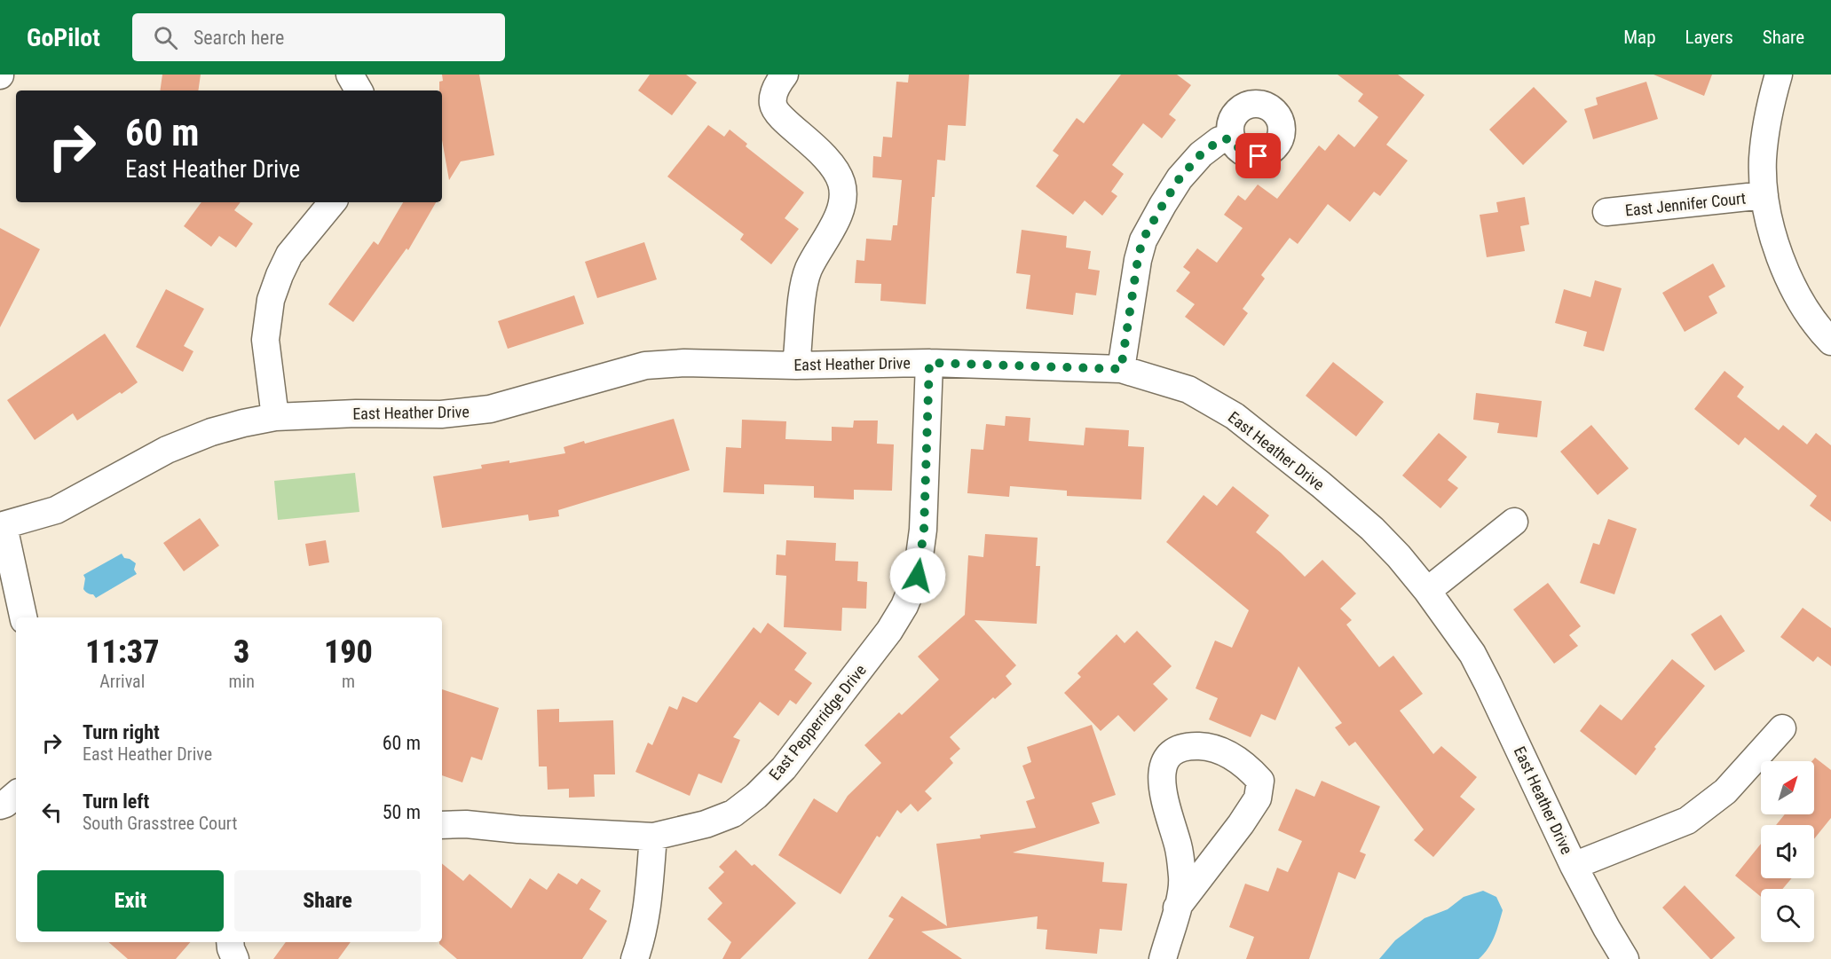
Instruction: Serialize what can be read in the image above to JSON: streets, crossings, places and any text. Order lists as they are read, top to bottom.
{
  "streets": {
    "street": ["East Jennifer Court", "East Heather Drive", "East Pepperridge Drive"]
  },
  "crossings": [
    ["East Heather Drive", "East Pepperridge Drive"]
  ],
  "north": "top right",
  "page": {
    "header": "GoPilot",
    "search": "Search here",
    "nav": ["Map", "Layers", "Share"],
    "turn": ["60 m", "East Heather Drive"],
    "eta": [
      "11:37",
      "Arrival",
      "3",
      "min",
      "190",
      "m"
    ],
    "list": [
      {
        "name": "Turn right",
        "note": "East Heather Drive",
        "value": "60 m"
      },
      {
        "name": "Turn left",
        "note": "South Grasstree Court",
        "value": "50 m"
      }
    ],
    "buttons": ["Exit", "Share"]
  }
}
